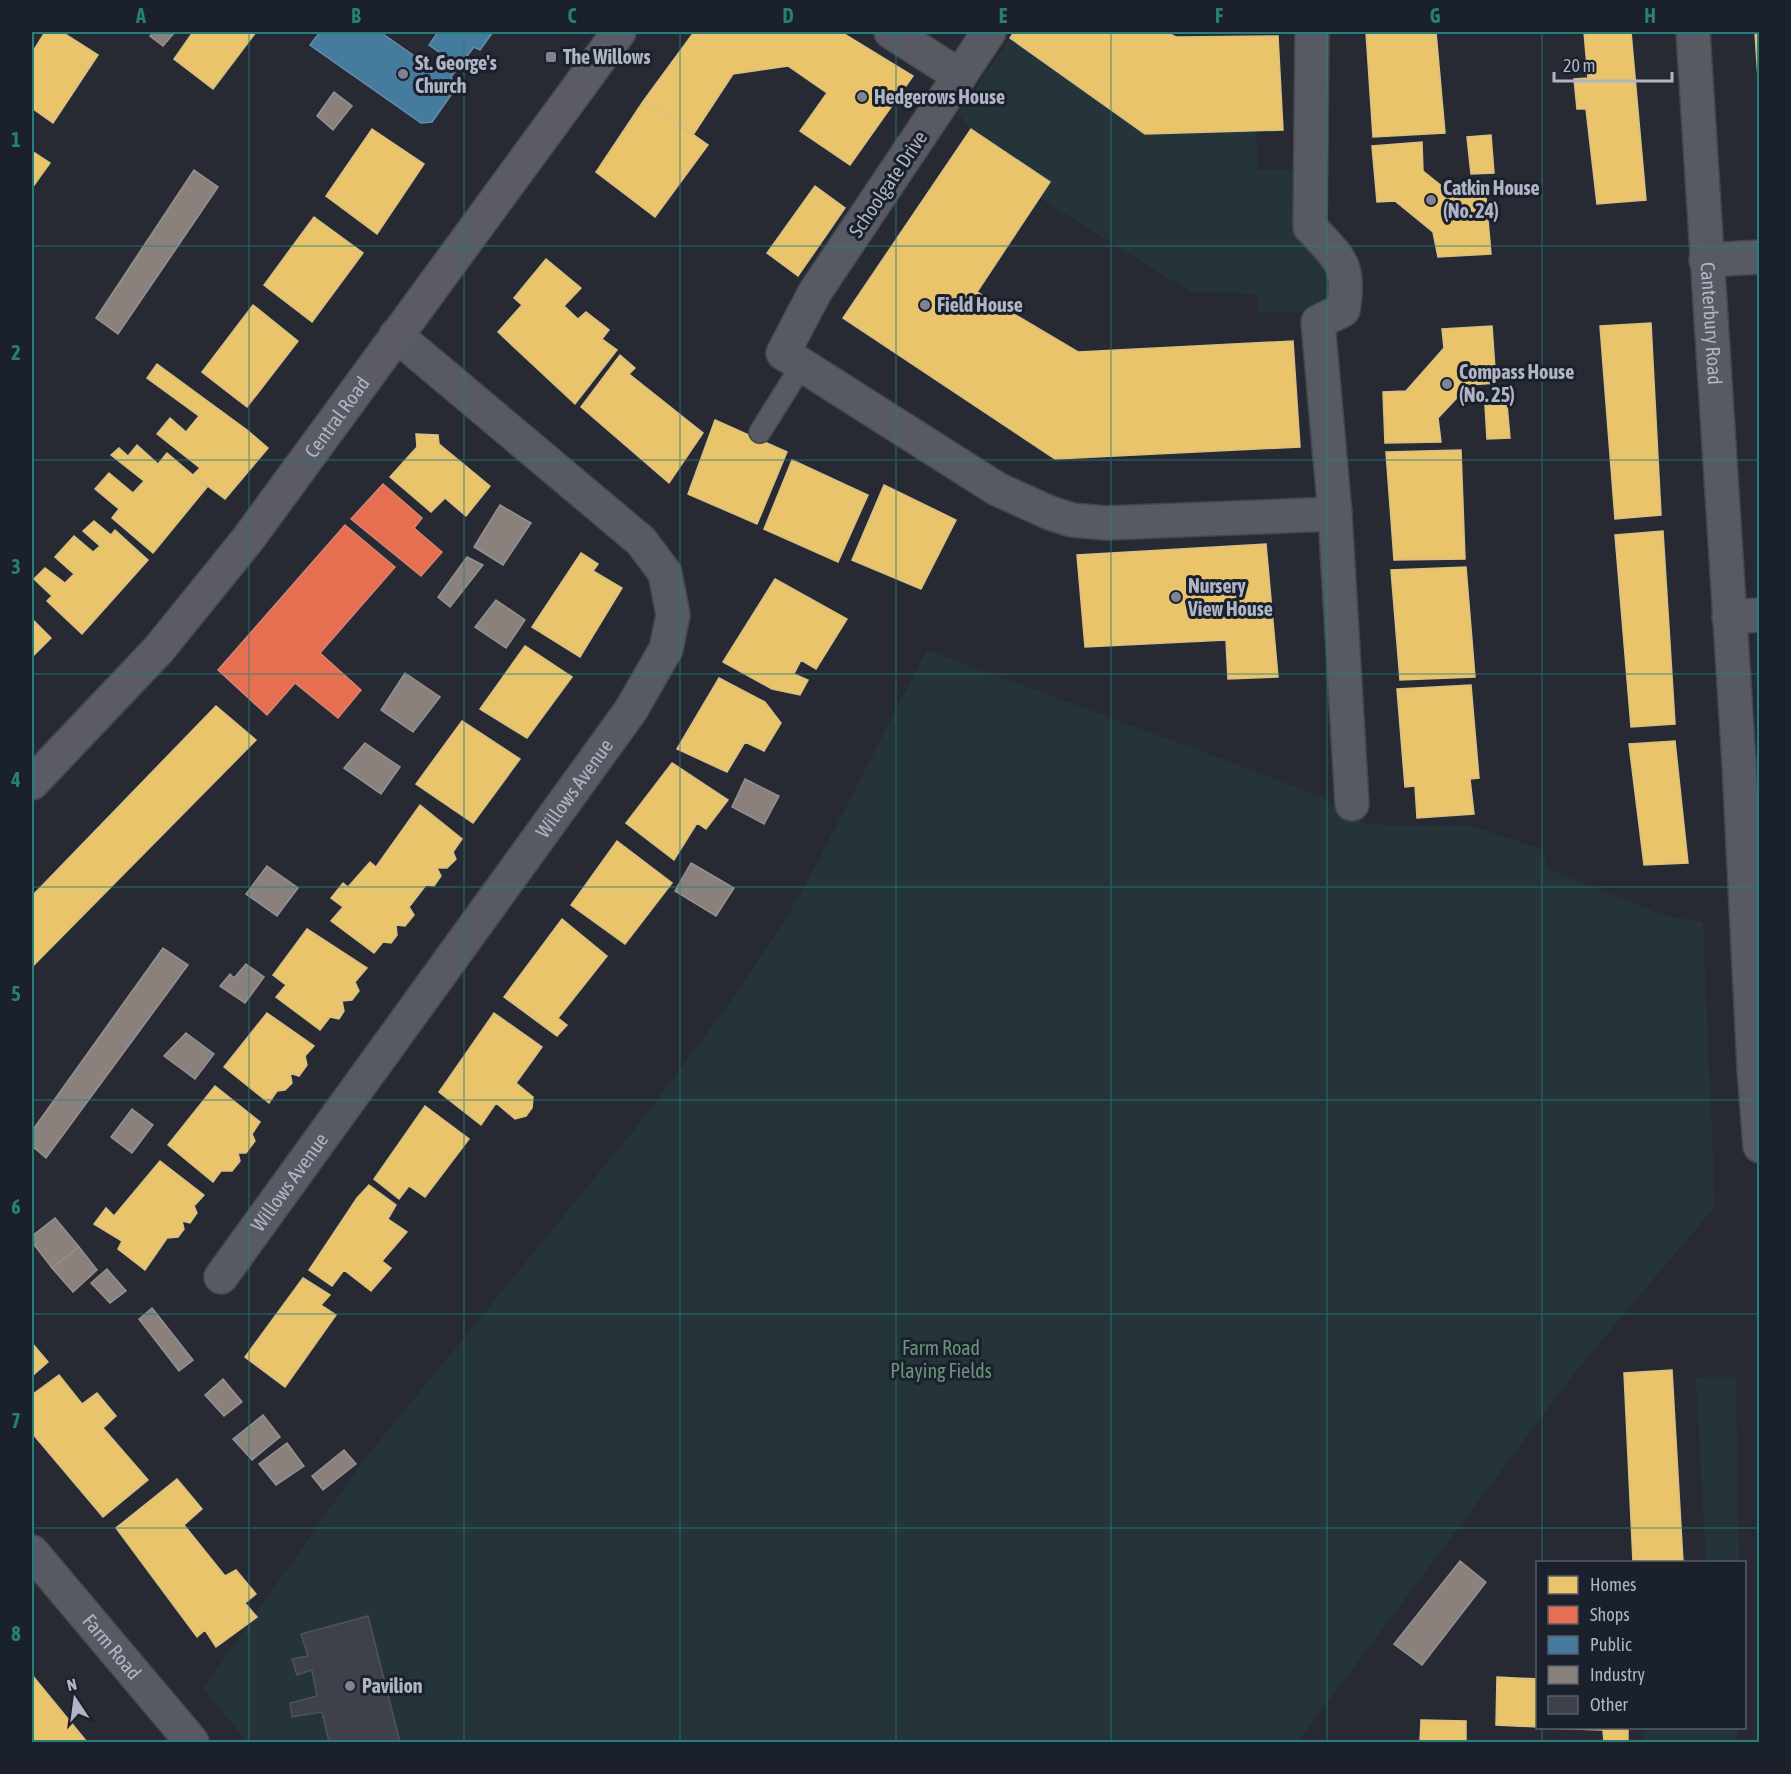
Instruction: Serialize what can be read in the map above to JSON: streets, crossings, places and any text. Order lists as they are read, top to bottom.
{
  "streets": {
    "main road": ["Central Road"],
    "street": [
      "Schoolgate Drive",
      "Canterbury Road",
      "Willows Avenue",
      "Farm Road"
    ]
  },
  "crossings": [
    ["Central Road", "Willows Avenue"]
  ],
  "parks": ["Farm Road Playing Fields"],
  "places": {
    "transit": ["The Willows"],
    "other": [
      "St. George's Church",
      "Hedgerows House",
      "Catkin House (No. 24)",
      "Field House",
      "Compass House (No. 25)",
      "Nursery View House",
      "Pavilion"
    ]
  },
  "legend": [
    "Homes",
    "Shops",
    "Public",
    "Industry",
    "Other"
  ],
  "scale_bar": "20 m",
  "north": "top",
  "grid": {
    "columns": [
      "A",
      "B",
      "C",
      "D",
      "E",
      "F",
      "G",
      "H"
    ],
    "rows": [
      "1",
      "2",
      "3",
      "4",
      "5",
      "6",
      "7",
      "8"
    ]
  }
}
